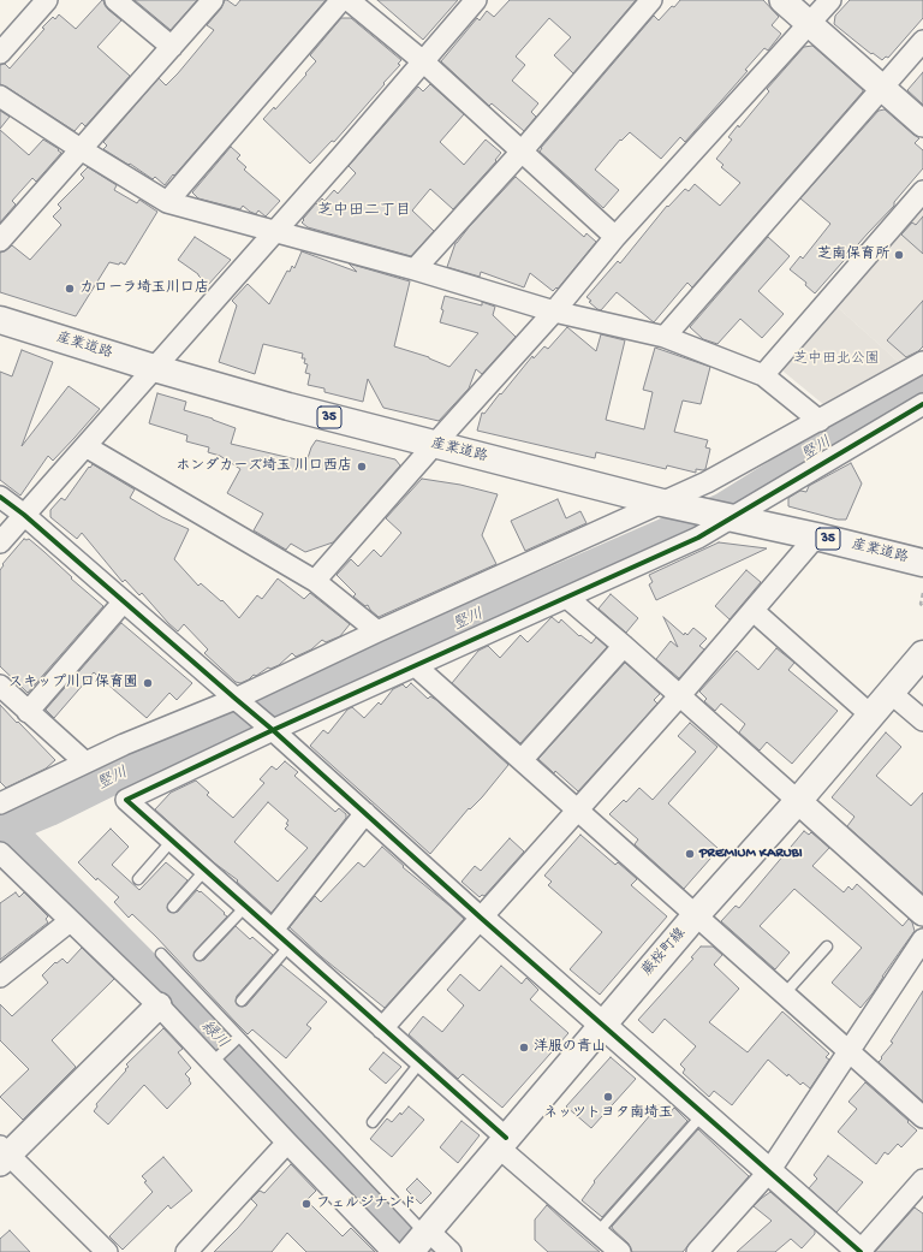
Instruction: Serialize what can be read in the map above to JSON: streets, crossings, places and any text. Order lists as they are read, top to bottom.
{
  "streets": {
    "main road": ["産業道路", "35", "蕨桜町線"]
  },
  "districts": ["芝中田二丁目"],
  "water": ["竪川", "緑川"],
  "parks": ["芝中田北公園"],
  "places": [
    "芝南保育所",
    "カローラ埼玉川口店",
    "ホンダカーズ埼玉 川口西店",
    "スキップ川口保育園",
    "PREMIUM KARUBI",
    "洋服の青山",
    "ネッツトヨタ南埼玉",
    "フェルジナンド"
  ]
}
